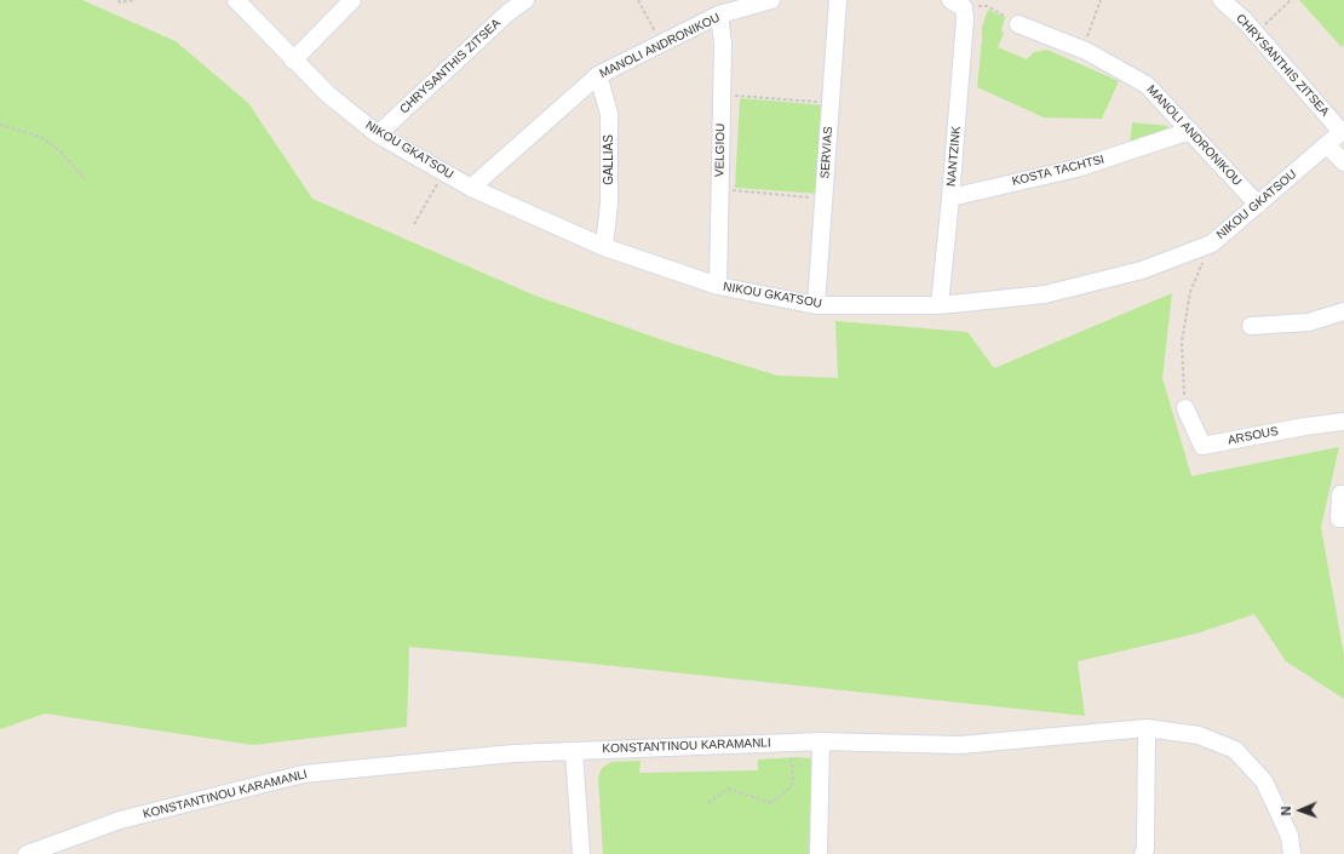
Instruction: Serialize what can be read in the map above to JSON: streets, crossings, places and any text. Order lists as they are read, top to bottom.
{
  "streets": {
    "street": [
      "MANOLI ANDRONIKOU",
      "CHRYSANTHIS ZITSEA",
      "NIKOU GKATSOU",
      "VELGIOU",
      "SERVIAS",
      "NANTZINK",
      "GALLIAS",
      "KOSTA TACHTSI",
      "ARSOUS",
      "KONSTANTINOU KARAMANLI"
    ]
  },
  "crossings": [
    ["MANOLI ANDRONIKOU", "NIKOU GKATSOU"],
    ["MANOLI ANDRONIKOU", "VELGIOU"],
    ["MANOLI ANDRONIKOU", "GALLIAS"],
    ["MANOLI ANDRONIKOU", "KOSTA TACHTSI"],
    ["CHRYSANTHIS ZITSEA", "NIKOU GKATSOU"],
    ["NIKOU GKATSOU", "VELGIOU"],
    ["NIKOU GKATSOU", "SERVIAS"],
    ["NIKOU GKATSOU", "NANTZINK"],
    ["NIKOU GKATSOU", "GALLIAS"],
    ["NANTZINK", "KOSTA TACHTSI"]
  ],
  "north": "left"
}
